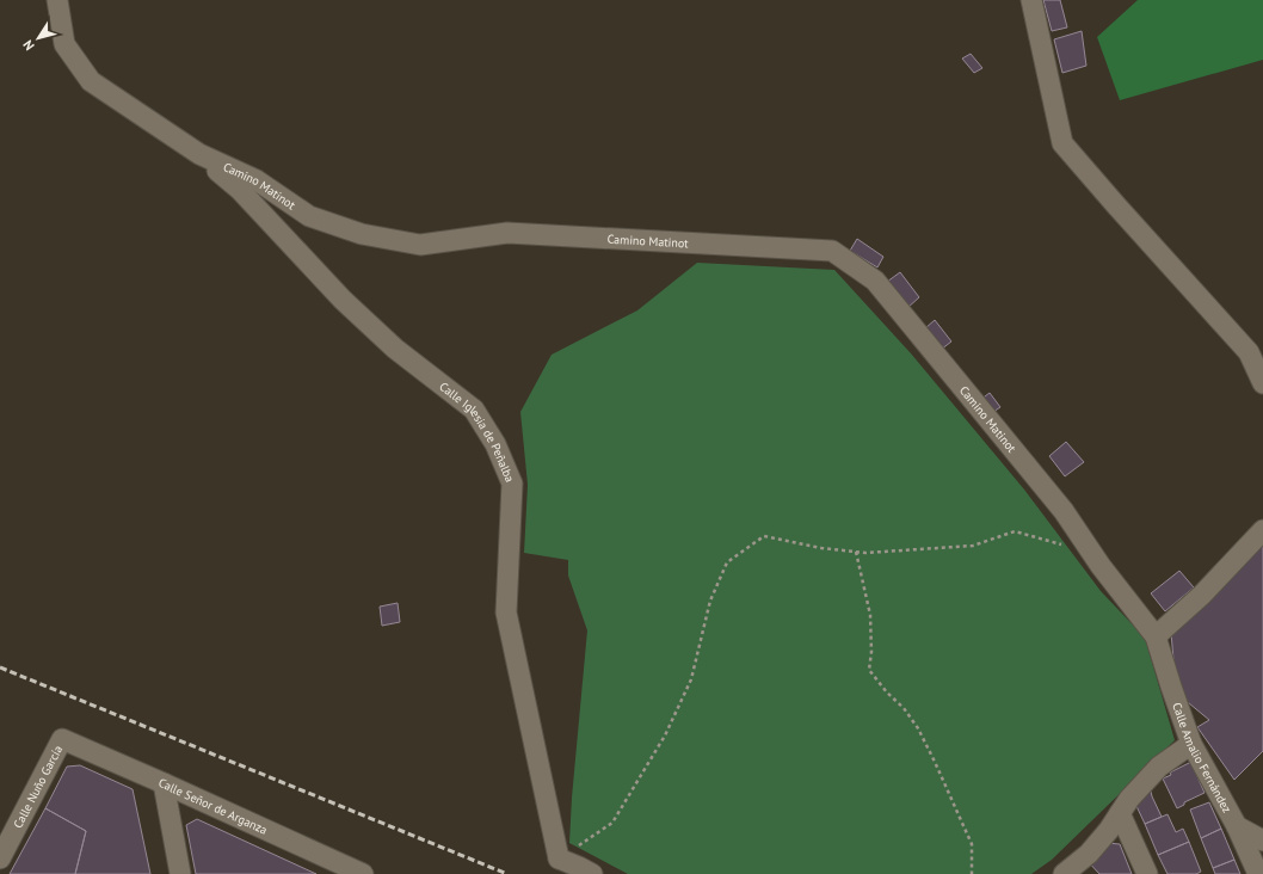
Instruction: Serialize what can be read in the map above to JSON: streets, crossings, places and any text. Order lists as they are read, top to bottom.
{
  "streets": {
    "street": [
      "Camino Matinot",
      "Calle Iglesia de Peñalba",
      "Calle Amalio Fernández",
      "Calle Nuño García",
      "Calle Señor de Arganza"
    ]
  },
  "crossings": [
    ["Camino Matinot", "Calle Iglesia de Peñalba"],
    ["Camino Matinot", "Calle Amalio Fernández"],
    ["Calle Nuño García", "Calle Señor de Arganza"]
  ],
  "north": "bottom left"
}
